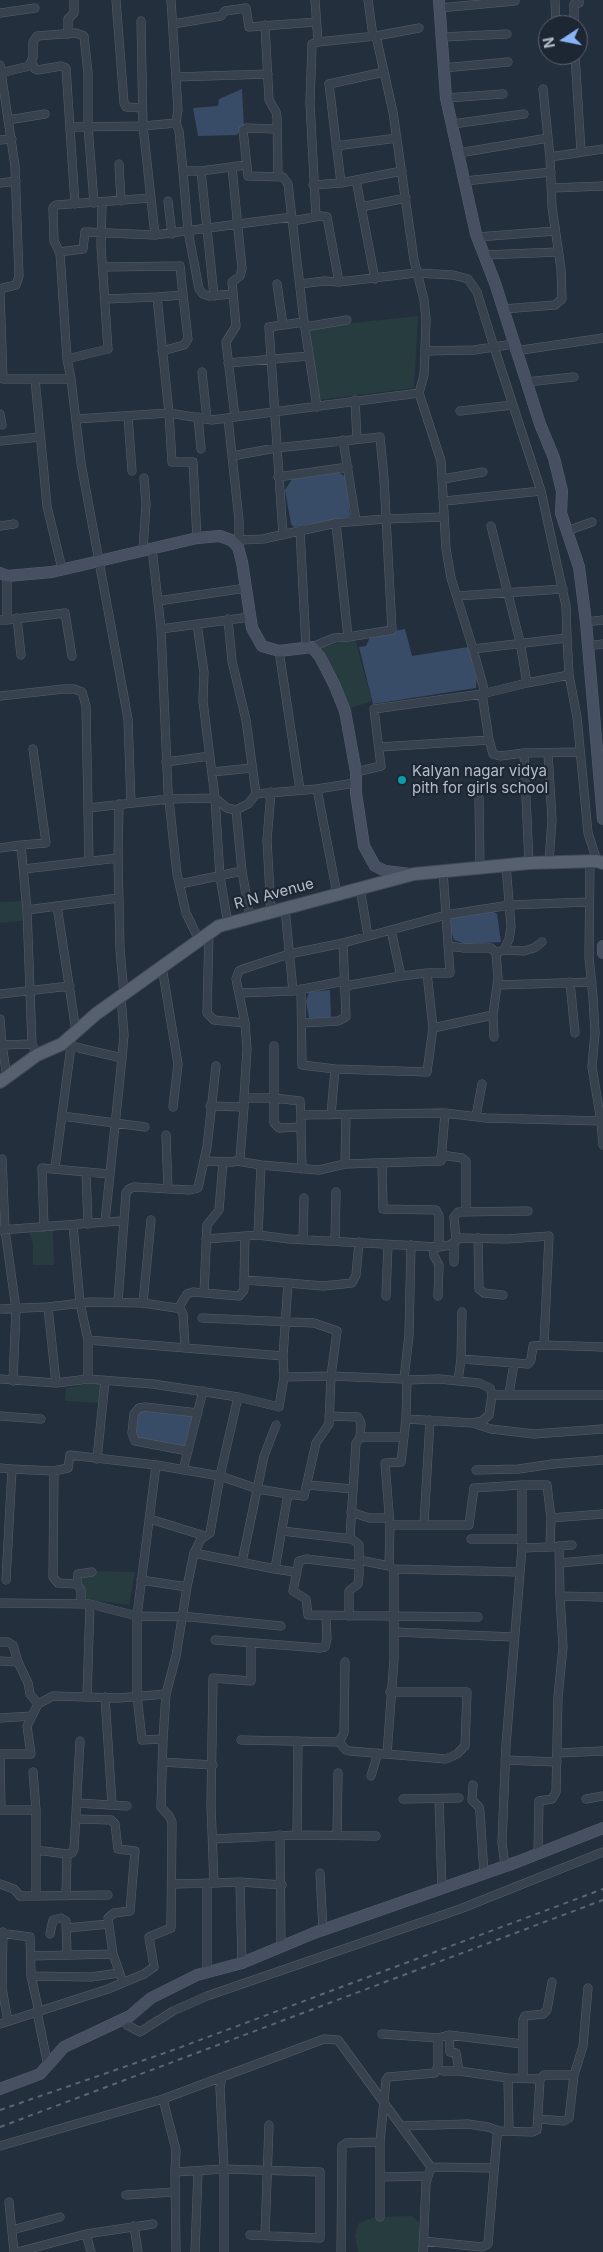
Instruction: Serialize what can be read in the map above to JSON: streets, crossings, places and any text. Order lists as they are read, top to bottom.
{
  "streets": {
    "main road": ["R N Avenue"]
  },
  "places": ["Kalyan nagar vidya pith for girls school"],
  "north": "left"
}
